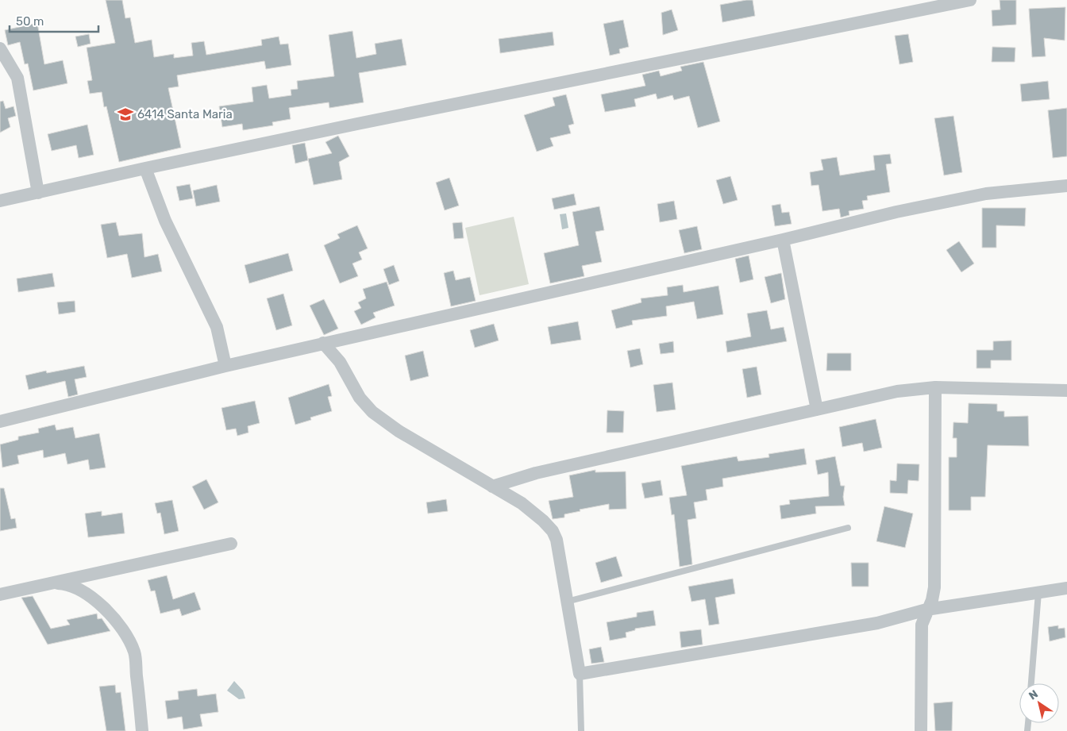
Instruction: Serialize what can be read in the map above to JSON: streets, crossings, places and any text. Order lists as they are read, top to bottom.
{
  "places": {
    "school or university": ["6414 Santa Maria"]
  },
  "scale_bar": "50 m",
  "north": "top left"
}
